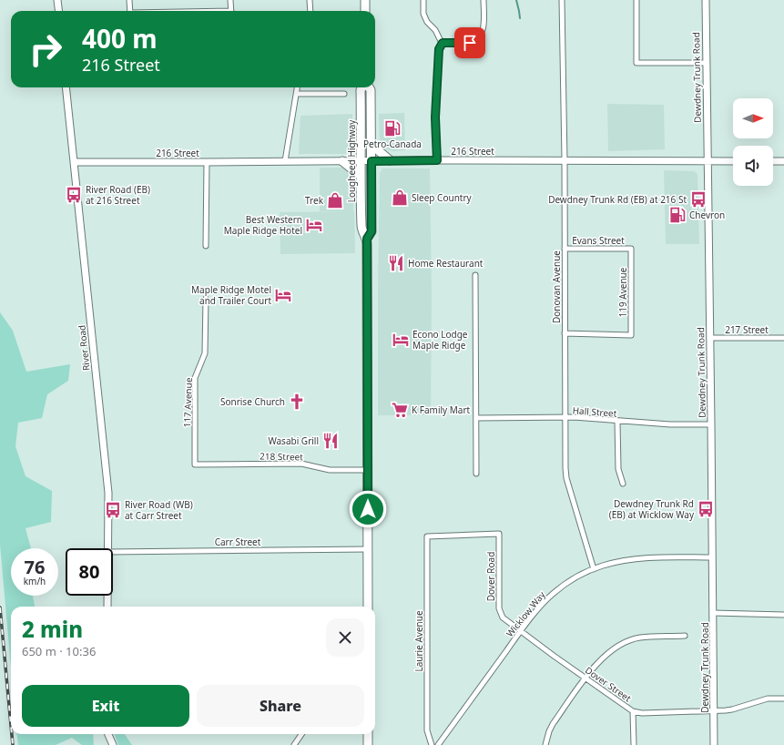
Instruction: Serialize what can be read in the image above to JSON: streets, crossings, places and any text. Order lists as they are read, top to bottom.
{
  "streets": {
    "highway": ["Lougheed Highway"],
    "main road": ["Dewdney Trunk Road", "216 Street", "River Road"],
    "street": [
      "Evans Street",
      "Donovan Avenue",
      "119 Avenue",
      "217 Street",
      "117 Avenue",
      "Hall Street",
      "218 Street",
      "Carr Street",
      "Dover Road",
      "Wicklow Way",
      "Laurie Avenue",
      "Dover Street"
    ]
  },
  "crossings": [
    ["Dewdney Trunk Road", "216 Street"],
    ["Dewdney Trunk Road", "217 Street"],
    ["Dewdney Trunk Road", "Hall Street"],
    ["Dewdney Trunk Road", "Wicklow Way"],
    ["Dewdney Trunk Road", "Dover Street"],
    ["216 Street", "Lougheed Highway"],
    ["216 Street", "Donovan Avenue"],
    ["216 Street", "River Road"],
    ["Lougheed Highway", "218 Street"],
    ["Lougheed Highway", "Carr Street"],
    ["Evans Street", "Donovan Avenue"],
    ["Evans Street", "119 Avenue"],
    ["Donovan Avenue", "119 Avenue"],
    ["Donovan Avenue", "Hall Street"],
    ["Donovan Avenue", "Wicklow Way"],
    ["117 Avenue", "218 Street"],
    ["Dover Road", "Wicklow Way"],
    ["Dover Road", "Laurie Avenue"],
    ["Dover Road", "Dover Street"],
    ["Wicklow Way", "Dover Street"]
  ],
  "places": {
    "fuel station": ["Petro-Canada", "Chevron"],
    "bus stop": [
      "River Road (EB) at 216 Street",
      "Dewdney Trunk Rd (EB) at 216 St",
      "Dewdney Trunk Rd (EB) at Wicklow Way",
      "River Road (WB) at Carr Street"
    ],
    "shop": ["Sleep Country", "Trek"],
    "hotel": ["Best Western Maple Ridge Hotel", "Maple Ridge Motel and Trailer Court", "Econo Lodge Maple Ridge"],
    "restaurant": ["Home Restaurant", "Wasabi Grill"],
    "church": ["Sonrise Church"],
    "supermarket": ["K Family Mart"]
  },
  "north": "right",
  "page": {
    "turn": ["400 m", "216 Street"],
    "speed": "76 km/h",
    "limit": "80",
    "heading": ["2 min", "650 m · 10:36"],
    "buttons": ["Exit", "Share"]
  }
}
